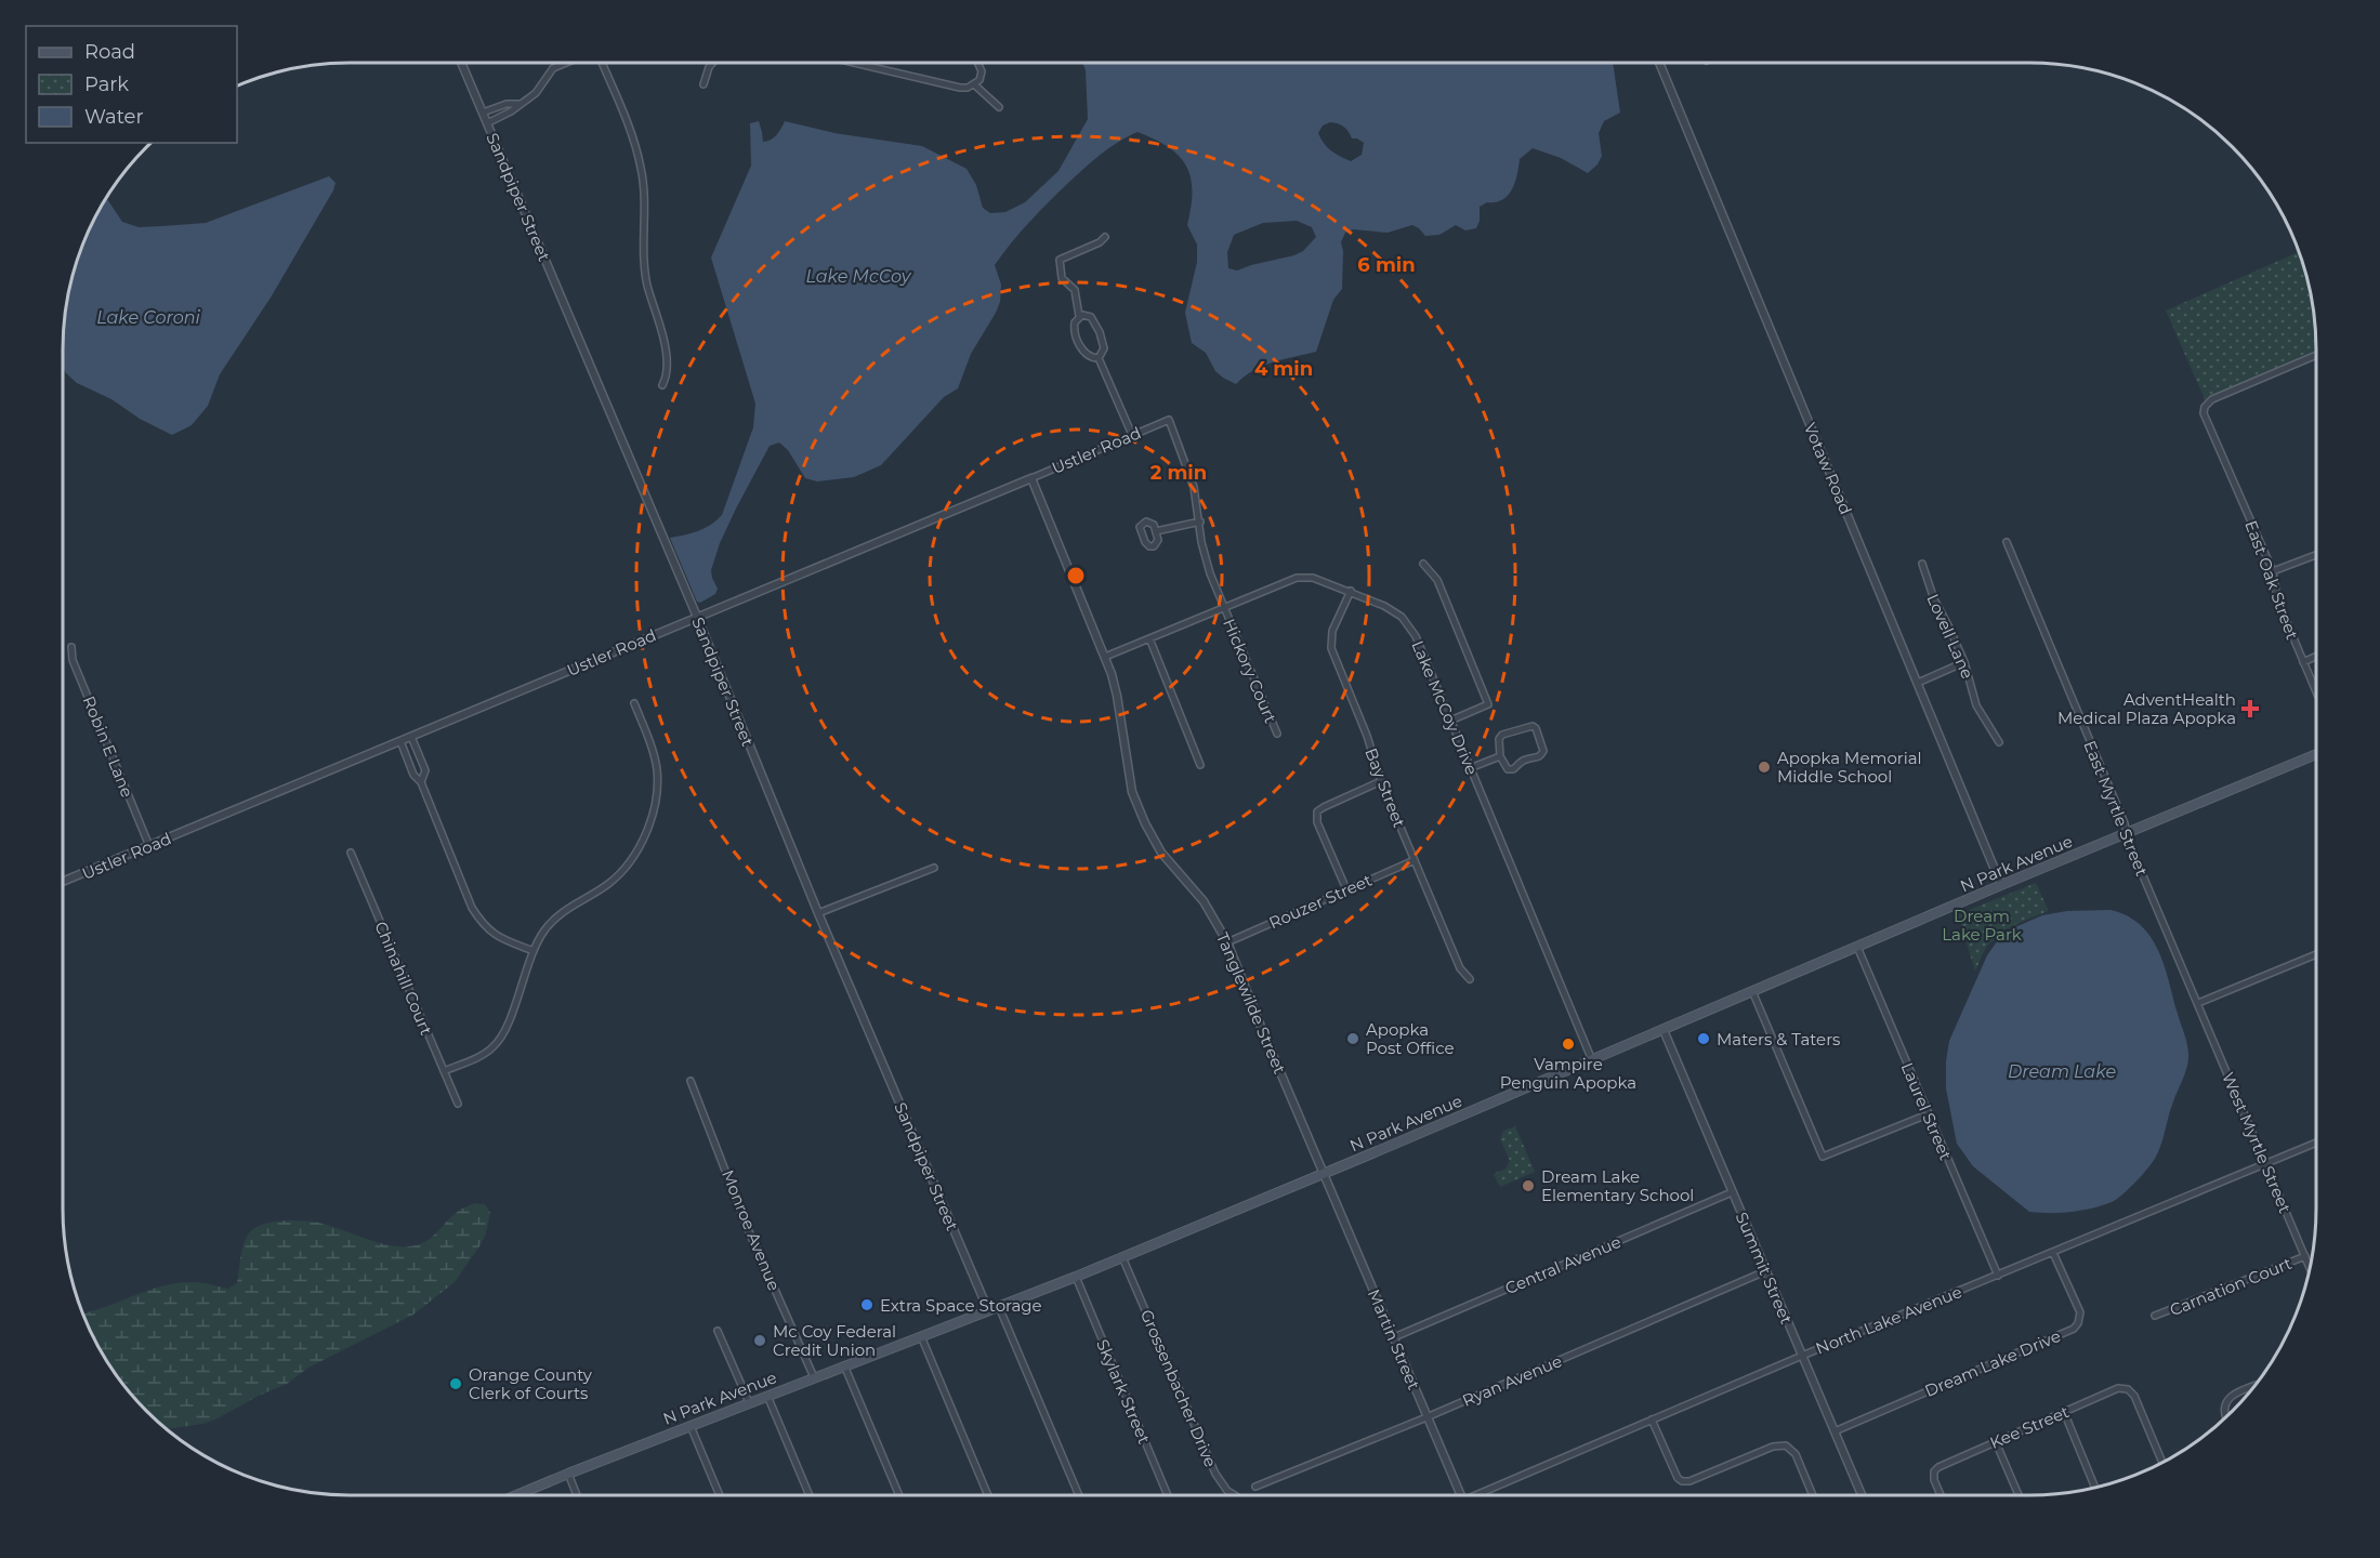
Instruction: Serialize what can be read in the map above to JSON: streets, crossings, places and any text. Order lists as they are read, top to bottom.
{
  "streets": {
    "main road": ["N Park Avenue"],
    "street": [
      "Sandpiper Street",
      "Ustler Road",
      "Votaw Road",
      "East Oak Street",
      "Lovell Lane",
      "Hickory Court",
      "Lake McCoy Drive",
      "Robin E Lane",
      "Bay Street",
      "East Myrtle Street",
      "Rouzer Street",
      "Chinahill Court",
      "Tanglewilde Street",
      "Laurel Street",
      "West Myrtle Street",
      "Monroe Avenue",
      "Central Avenue",
      "Summit Street",
      "Carnation Court",
      "North Lake Avenue",
      "Martin Street",
      "Dream Lake Drive",
      "Ryan Avenue",
      "Grossenbacher Drive",
      "Skylark Street",
      "Kee Street"
    ]
  },
  "crossings": [
    ["Sandpiper Street", "Ustler Road"],
    ["Sandpiper Street", "N Park Avenue"],
    ["Ustler Road", "Hickory Court"],
    ["Ustler Road", "Robin E Lane"],
    ["Ustler Road", "Tanglewilde Street"],
    ["Votaw Road", "N Park Avenue"],
    ["Hickory Court", "Lake McCoy Drive"],
    ["Lake McCoy Drive", "Bay Street"],
    ["Lake McCoy Drive", "N Park Avenue"],
    ["Lake McCoy Drive", "Tanglewilde Street"],
    ["Bay Street", "Rouzer Street"],
    ["East Myrtle Street", "N Park Avenue"],
    ["East Myrtle Street", "West Myrtle Street"],
    ["N Park Avenue", "Tanglewilde Street"],
    ["N Park Avenue", "Laurel Street"],
    ["N Park Avenue", "Monroe Avenue"],
    ["N Park Avenue", "Summit Street"],
    ["N Park Avenue", "Martin Street"],
    ["N Park Avenue", "Grossenbacher Drive"],
    ["N Park Avenue", "Skylark Street"],
    ["Rouzer Street", "Tanglewilde Street"],
    ["Tanglewilde Street", "Martin Street"],
    ["Laurel Street", "North Lake Avenue"],
    ["West Myrtle Street", "Carnation Court"],
    ["West Myrtle Street", "North Lake Avenue"],
    ["Central Avenue", "Summit Street"],
    ["Central Avenue", "Martin Street"],
    ["Summit Street", "North Lake Avenue"],
    ["Summit Street", "Dream Lake Drive"],
    ["Summit Street", "Ryan Avenue"],
    ["North Lake Avenue", "Dream Lake Drive"],
    ["Martin Street", "Ryan Avenue"]
  ],
  "water": ["Lake McCoy", "Lake Coroni", "Dream Lake"],
  "parks": ["Dream Lake Park"],
  "places": {
    "health": ["AdventHealth Medical Plaza Apopka"],
    "other": [
      "Apopka Memorial Middle School",
      "Apopka Post Office",
      "Maters & Taters",
      "Vampire Penguin Apopka",
      "Dream Lake Elementary School",
      "Extra Space Storage",
      "Mc Coy Federal Credit Union",
      "Orange County Clerk of Courts"
    ]
  },
  "legend": ["Road", "Park", "Water"],
  "rings": ["6 min", "4 min", "2 min"]
}
